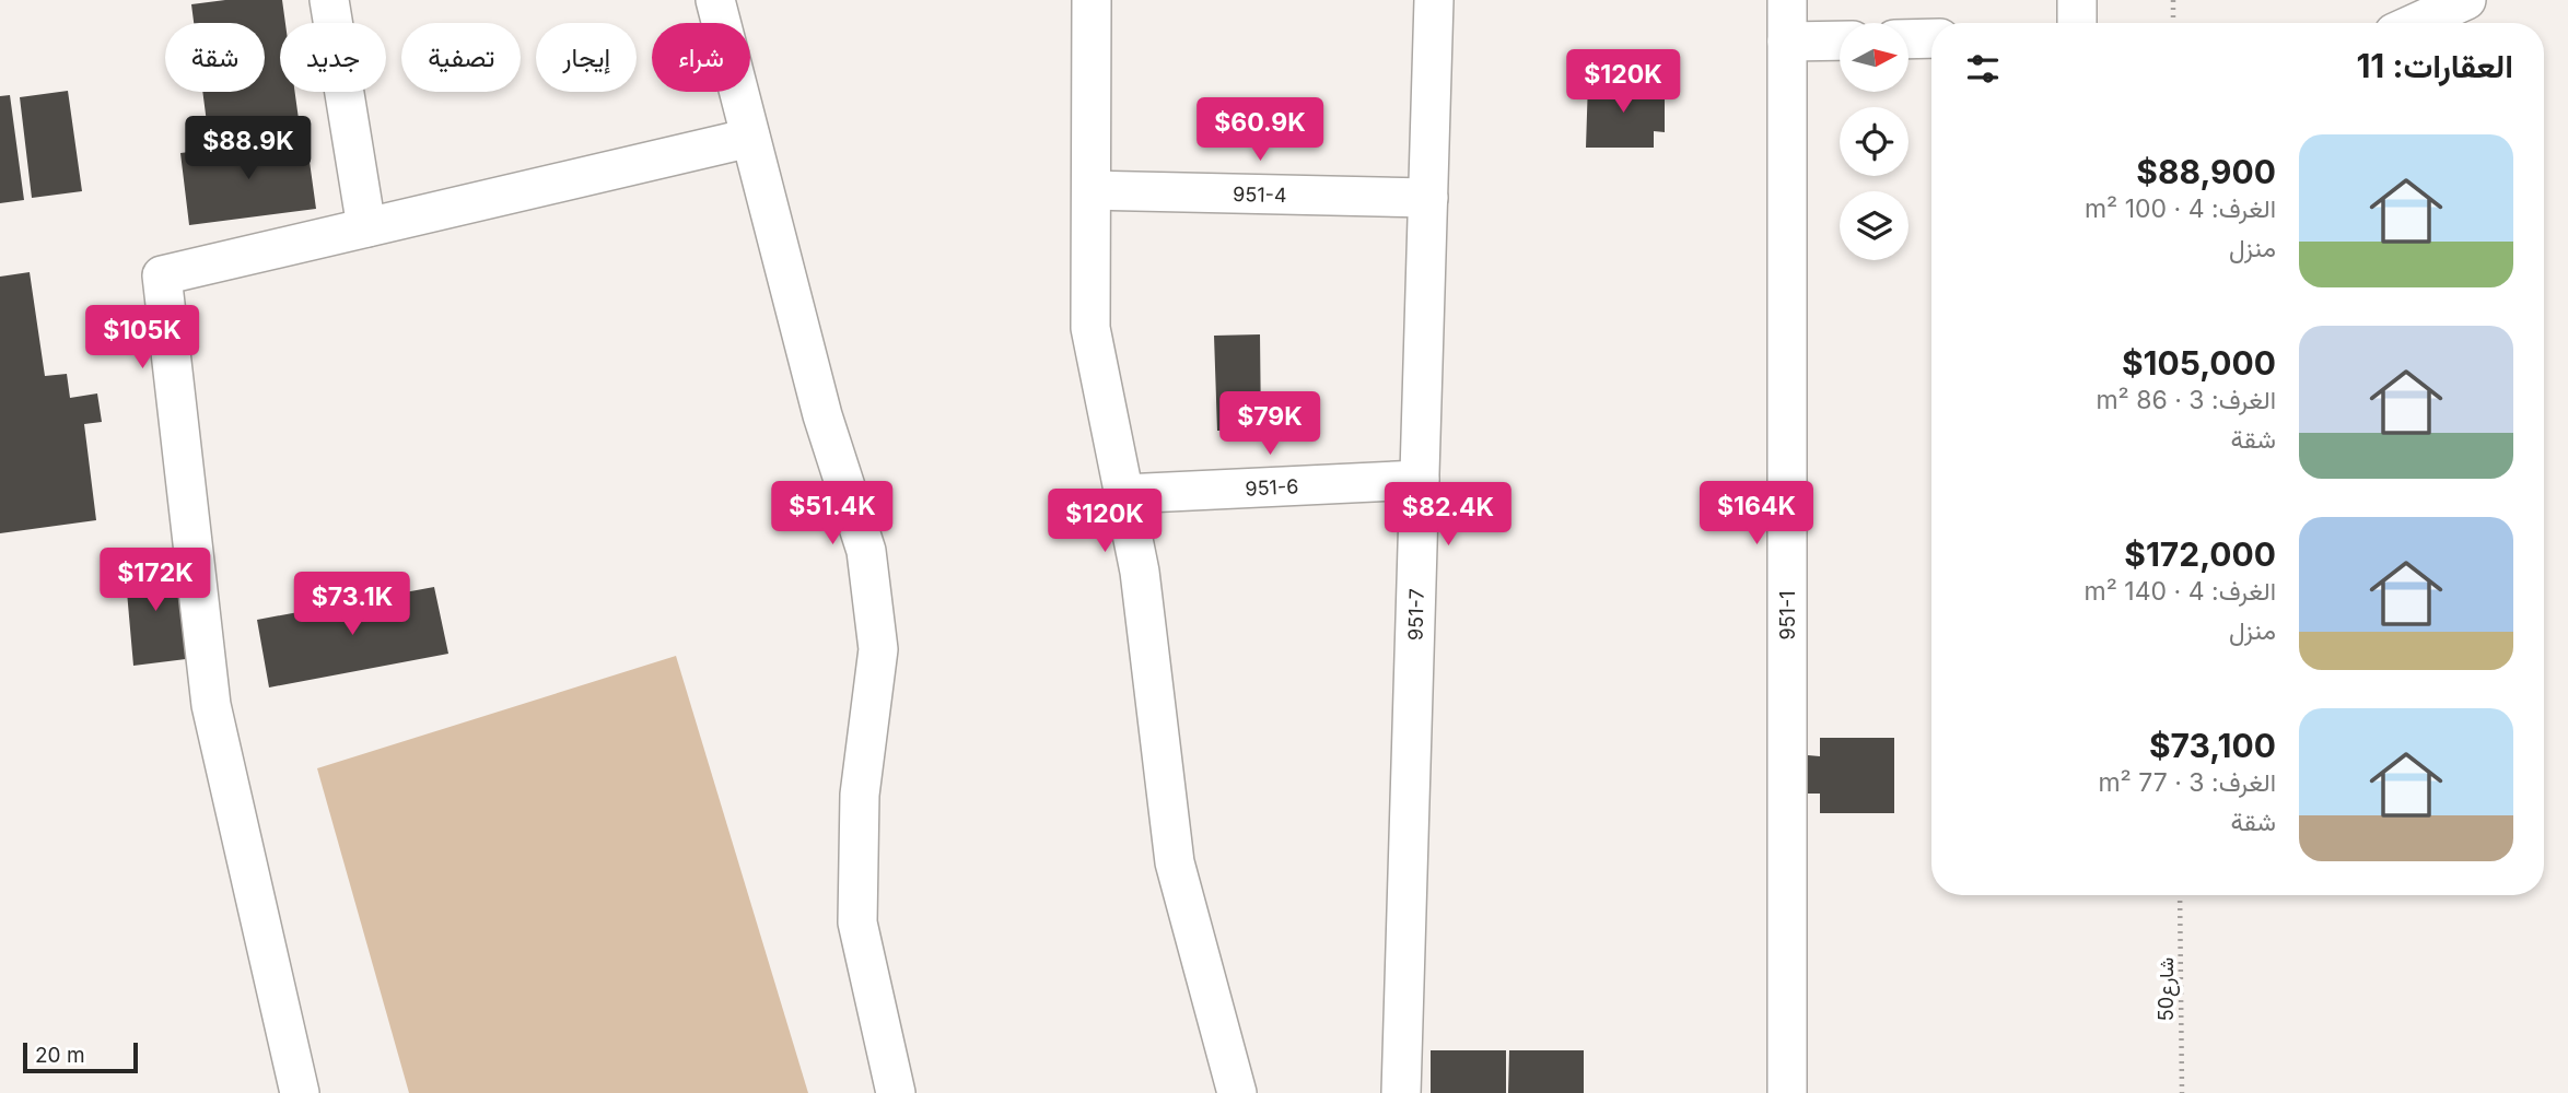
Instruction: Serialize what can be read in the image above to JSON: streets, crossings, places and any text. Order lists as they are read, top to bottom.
{
  "streets": {
    "street": [
      "951-4",
      "951-6",
      "951-7",
      "951-1"
    ],
    "path": ["شارع50"]
  },
  "crossings": [
    ["951-4", "951-7"],
    ["951-6", "951-7"]
  ],
  "scale_bar": "20 m",
  "north": "right",
  "page": {
    "chip": [
      "شراء",
      "إيجار",
      "تصفية",
      "جديد",
      "شقة"
    ],
    "heading": "العقارات: 11",
    "price": [
      "$120K",
      "$60.9K",
      "$88.9K",
      "$105K",
      "$79K",
      "$51.4K",
      "$164K",
      "$82.4K",
      "$120K",
      "$172K",
      "$73.1K"
    ],
    "list": [
      {
        "name": "$88,900",
        "note": "الغرف: 4 · 100 m² · منزل"
      },
      {
        "name": "$105,000",
        "note": "الغرف: 3 · 86 m² · شقة"
      },
      {
        "name": "$172,000",
        "note": "الغرف: 4 · 140 m² · منزل"
      },
      {
        "name": "$73,100",
        "note": "الغرف: 3 · 77 m² · شقة"
      }
    ],
    "scale": "20 m"
  }
}
